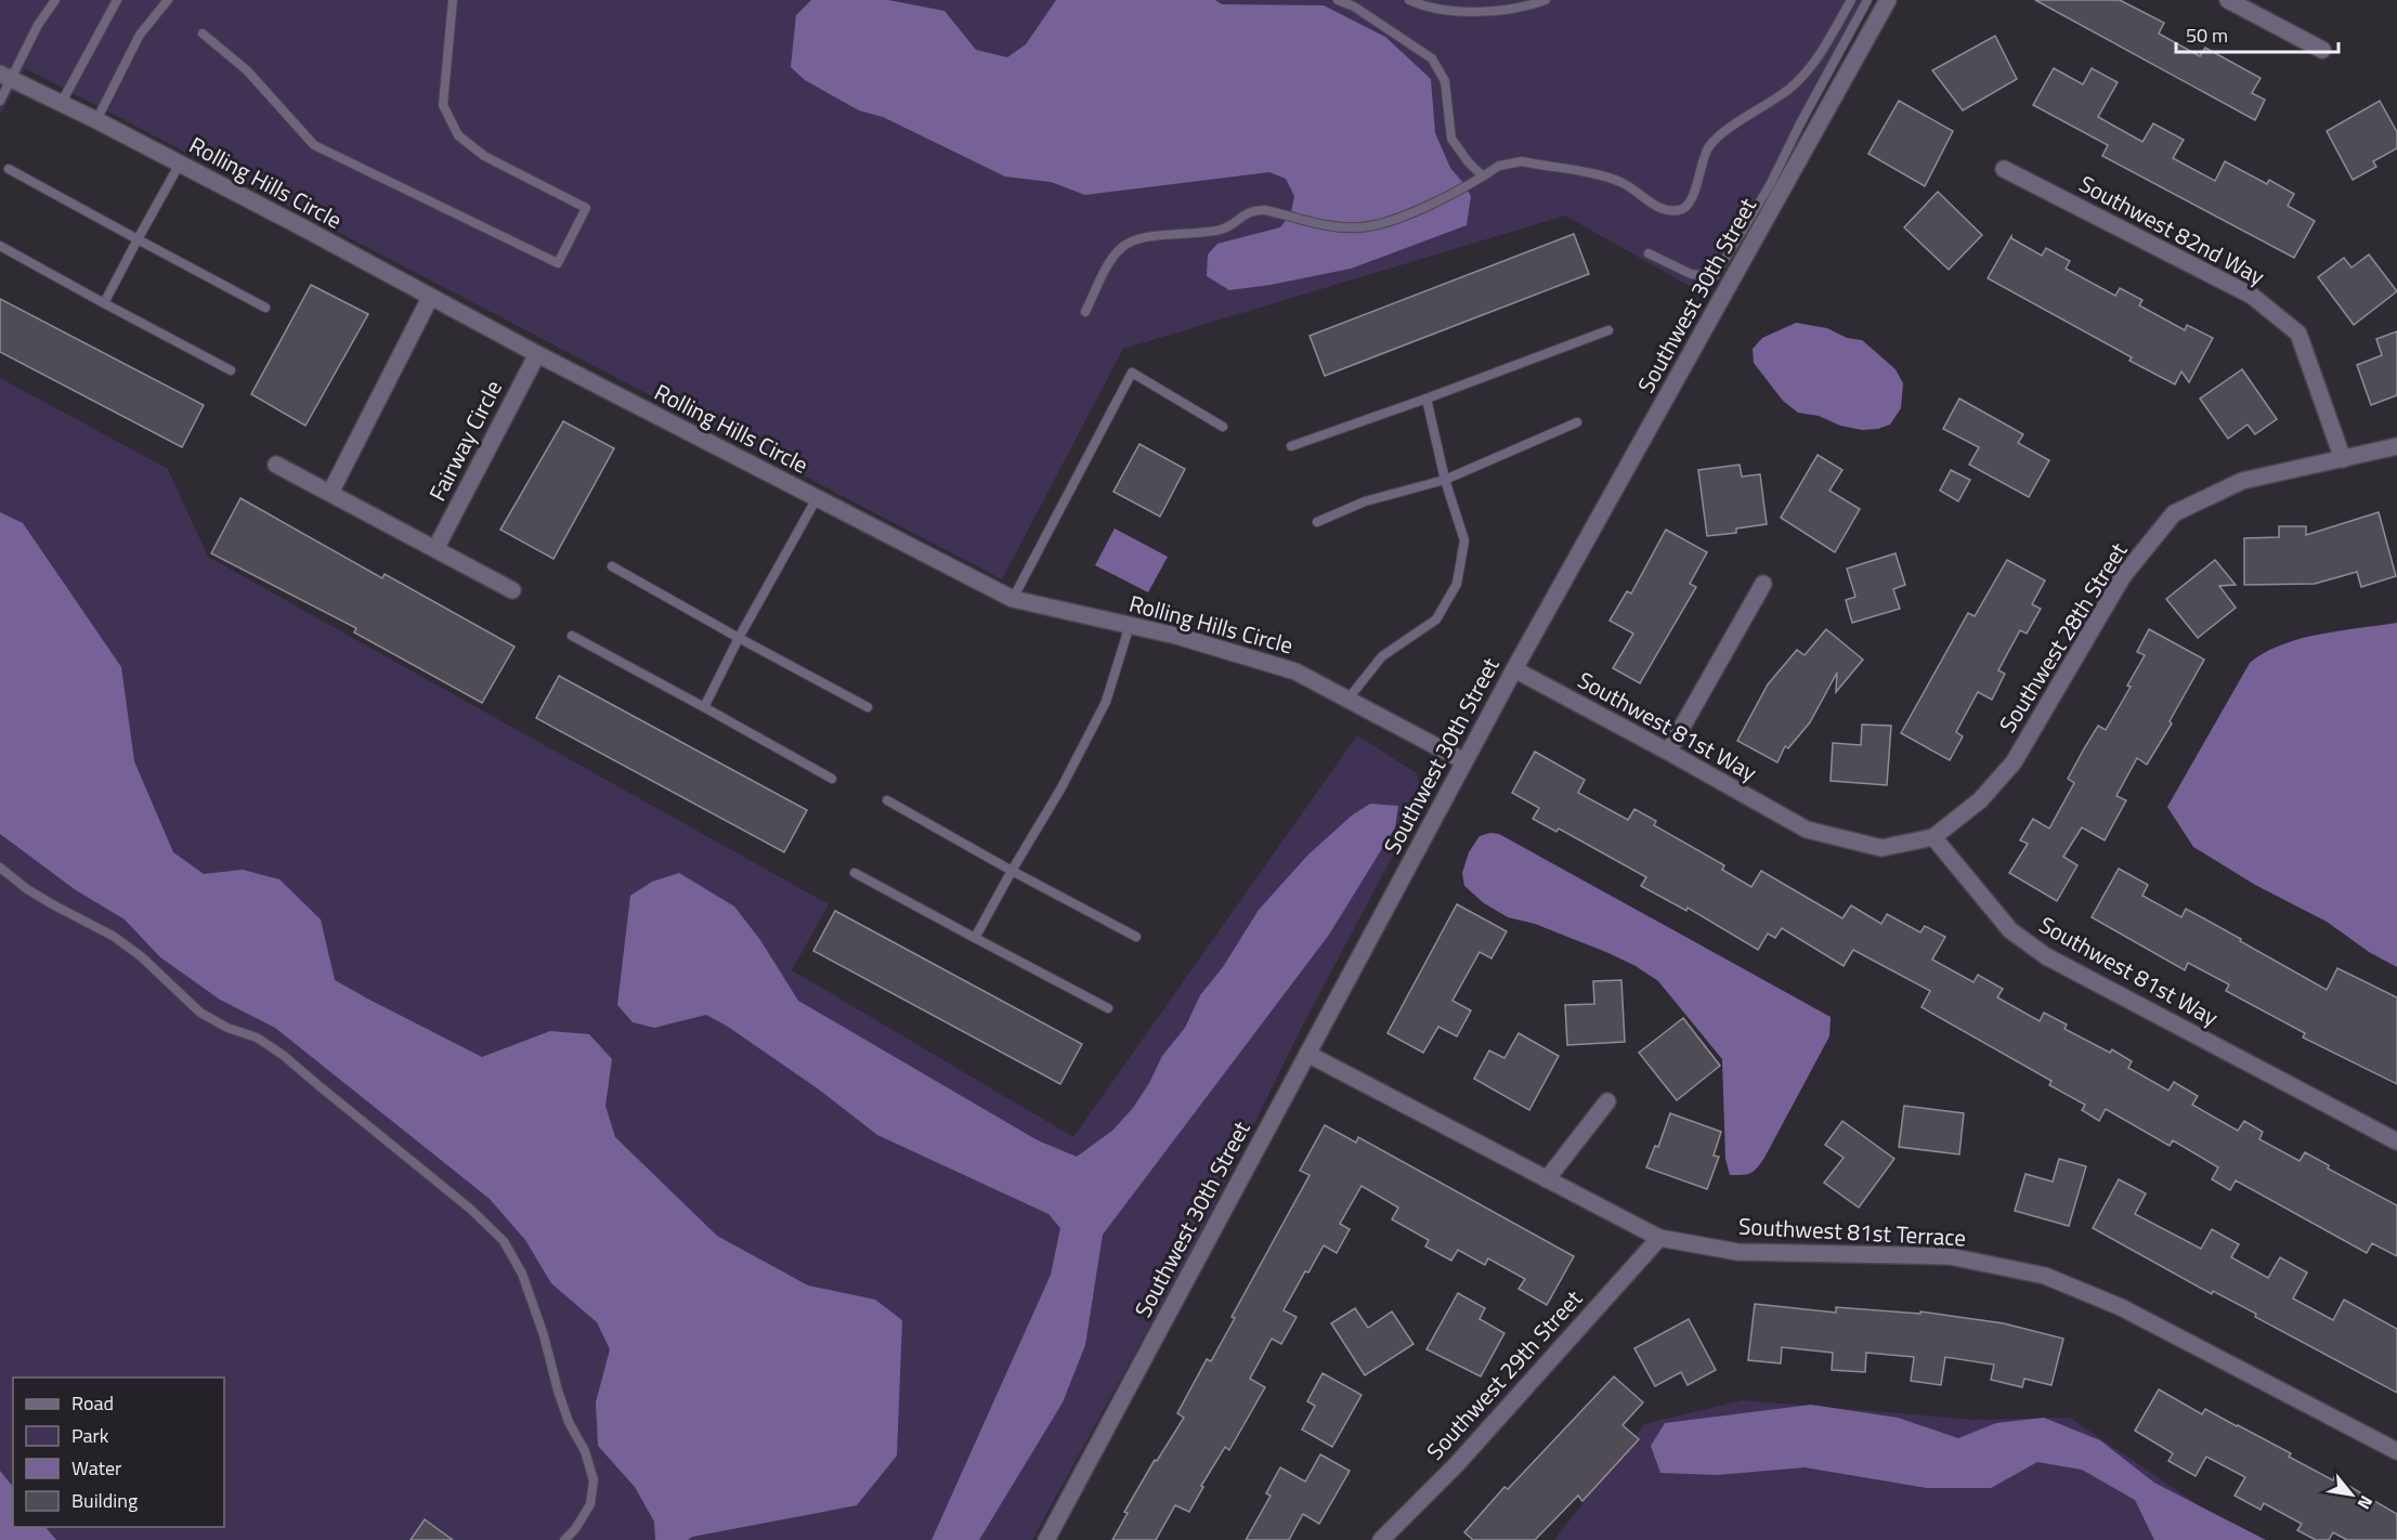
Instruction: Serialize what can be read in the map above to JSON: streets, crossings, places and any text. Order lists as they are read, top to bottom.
{
  "streets": {
    "street": [
      "Rolling Hills Circle",
      "Southwest 82nd Way",
      "Southwest 30th Street",
      "Fairway Circle",
      "Southwest 28th Street",
      "Southwest 81st Way",
      "Southwest 81st Terrace",
      "Southwest 29th Street"
    ]
  },
  "crossings": [
    ["Rolling Hills Circle", "Southwest 30th Street"],
    ["Rolling Hills Circle", "Fairway Circle"],
    ["Southwest 82nd Way", "Southwest 28th Street"],
    ["Southwest 30th Street", "Southwest 81st Way"],
    ["Southwest 30th Street", "Southwest 81st Terrace"],
    ["Southwest 28th Street", "Southwest 81st Way"],
    ["Southwest 81st Terrace", "Southwest 29th Street"]
  ],
  "legend": [
    "Road",
    "Park",
    "Water",
    "Building"
  ],
  "scale_bar": "50 m",
  "north": "bottom right"
}
